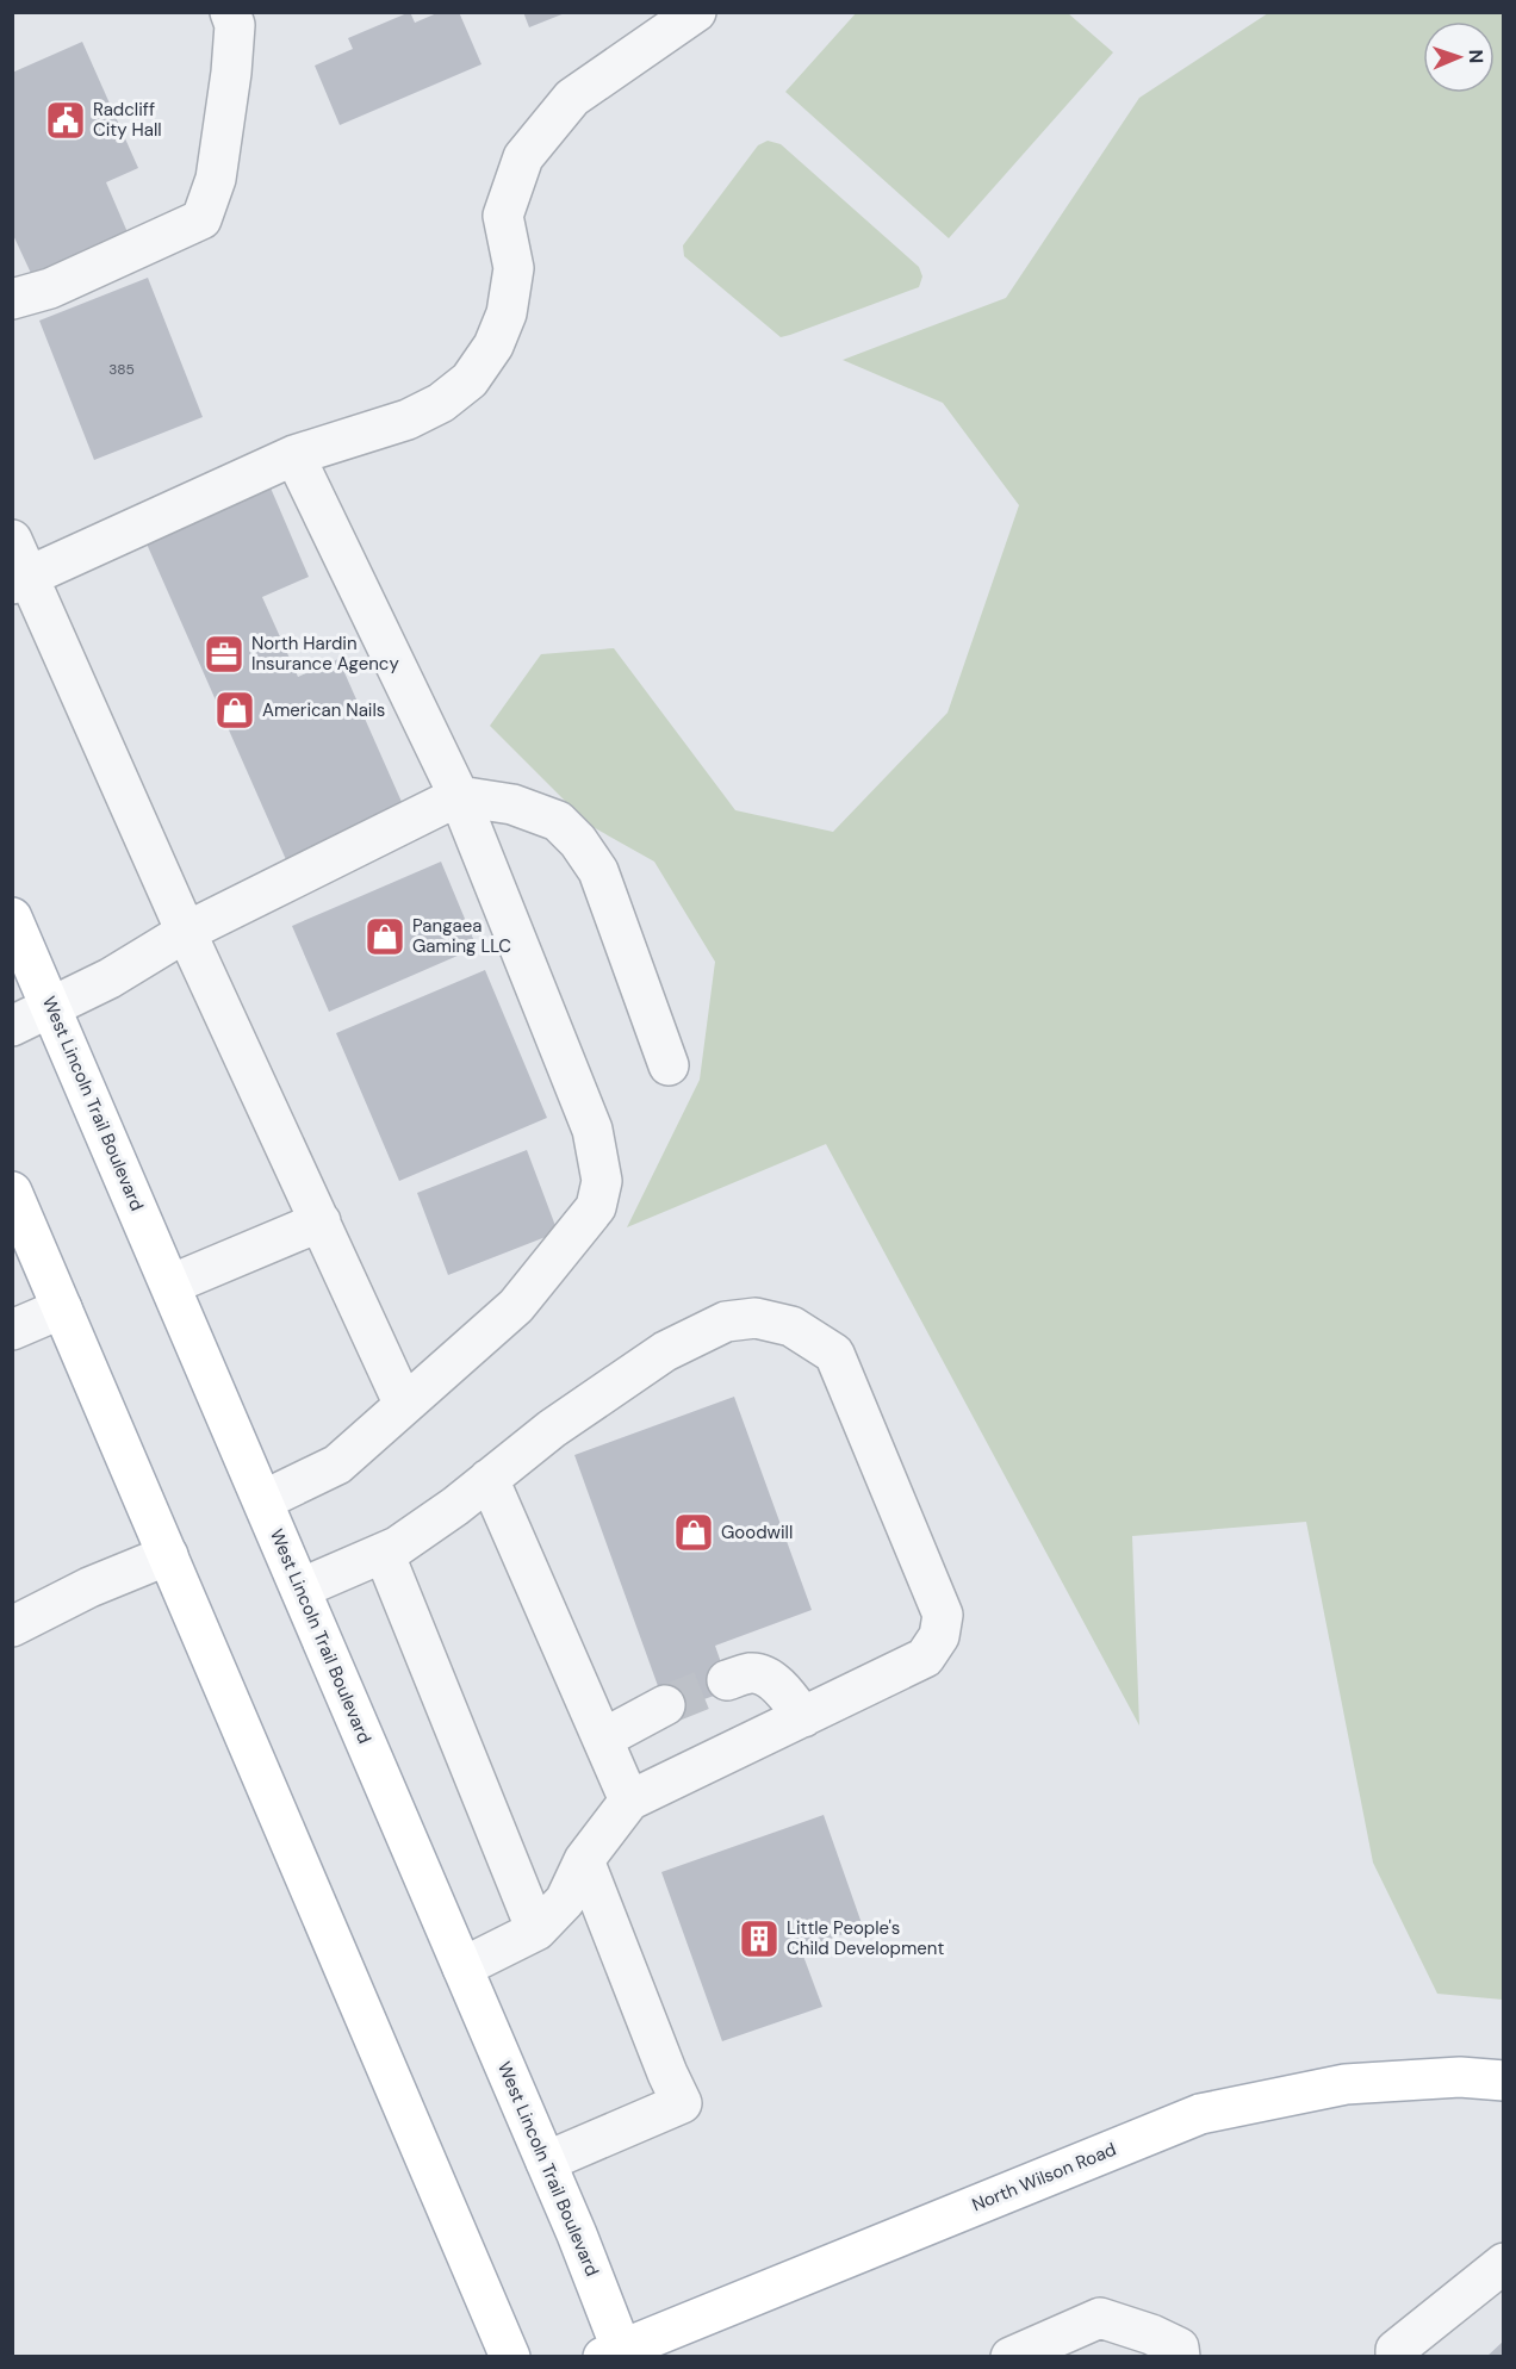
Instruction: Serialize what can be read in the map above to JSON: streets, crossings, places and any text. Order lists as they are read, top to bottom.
{
  "streets": {
    "main road": ["West Lincoln Trail Boulevard", "North Wilson Road"]
  },
  "crossings": [
    ["West Lincoln Trail Boulevard", "North Wilson Road"]
  ],
  "places": {
    "public building": ["Radcliff City Hall"],
    "office": ["North Hardin Insurance Agency"],
    "shop": ["American Nails", "Pangaea Gaming LLC", "Goodwill"],
    "building": ["Little People's Child Development"]
  },
  "house_numbers": ["385"],
  "north": "right"
}
